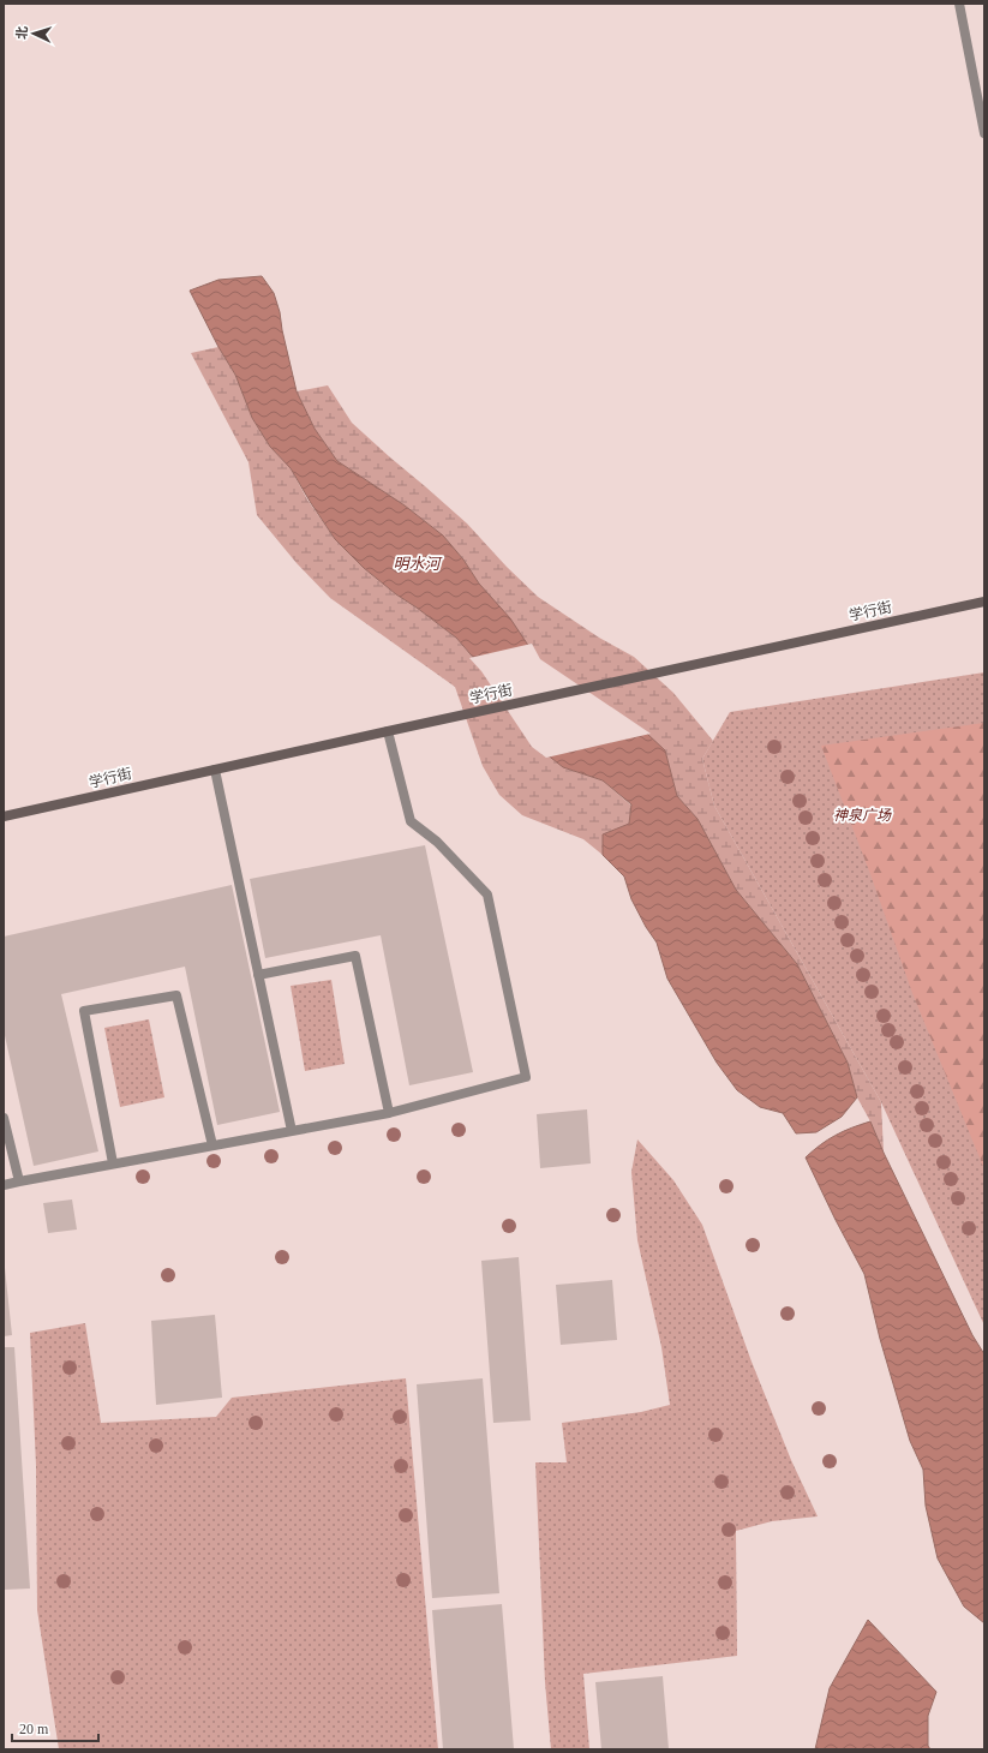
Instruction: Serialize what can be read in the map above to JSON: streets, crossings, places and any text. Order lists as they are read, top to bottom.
{
  "streets": {
    "street": ["学行街"]
  },
  "water": ["明水河"],
  "parks": ["神泉广场"],
  "scale_bar": "20 m",
  "north": "left"
}
